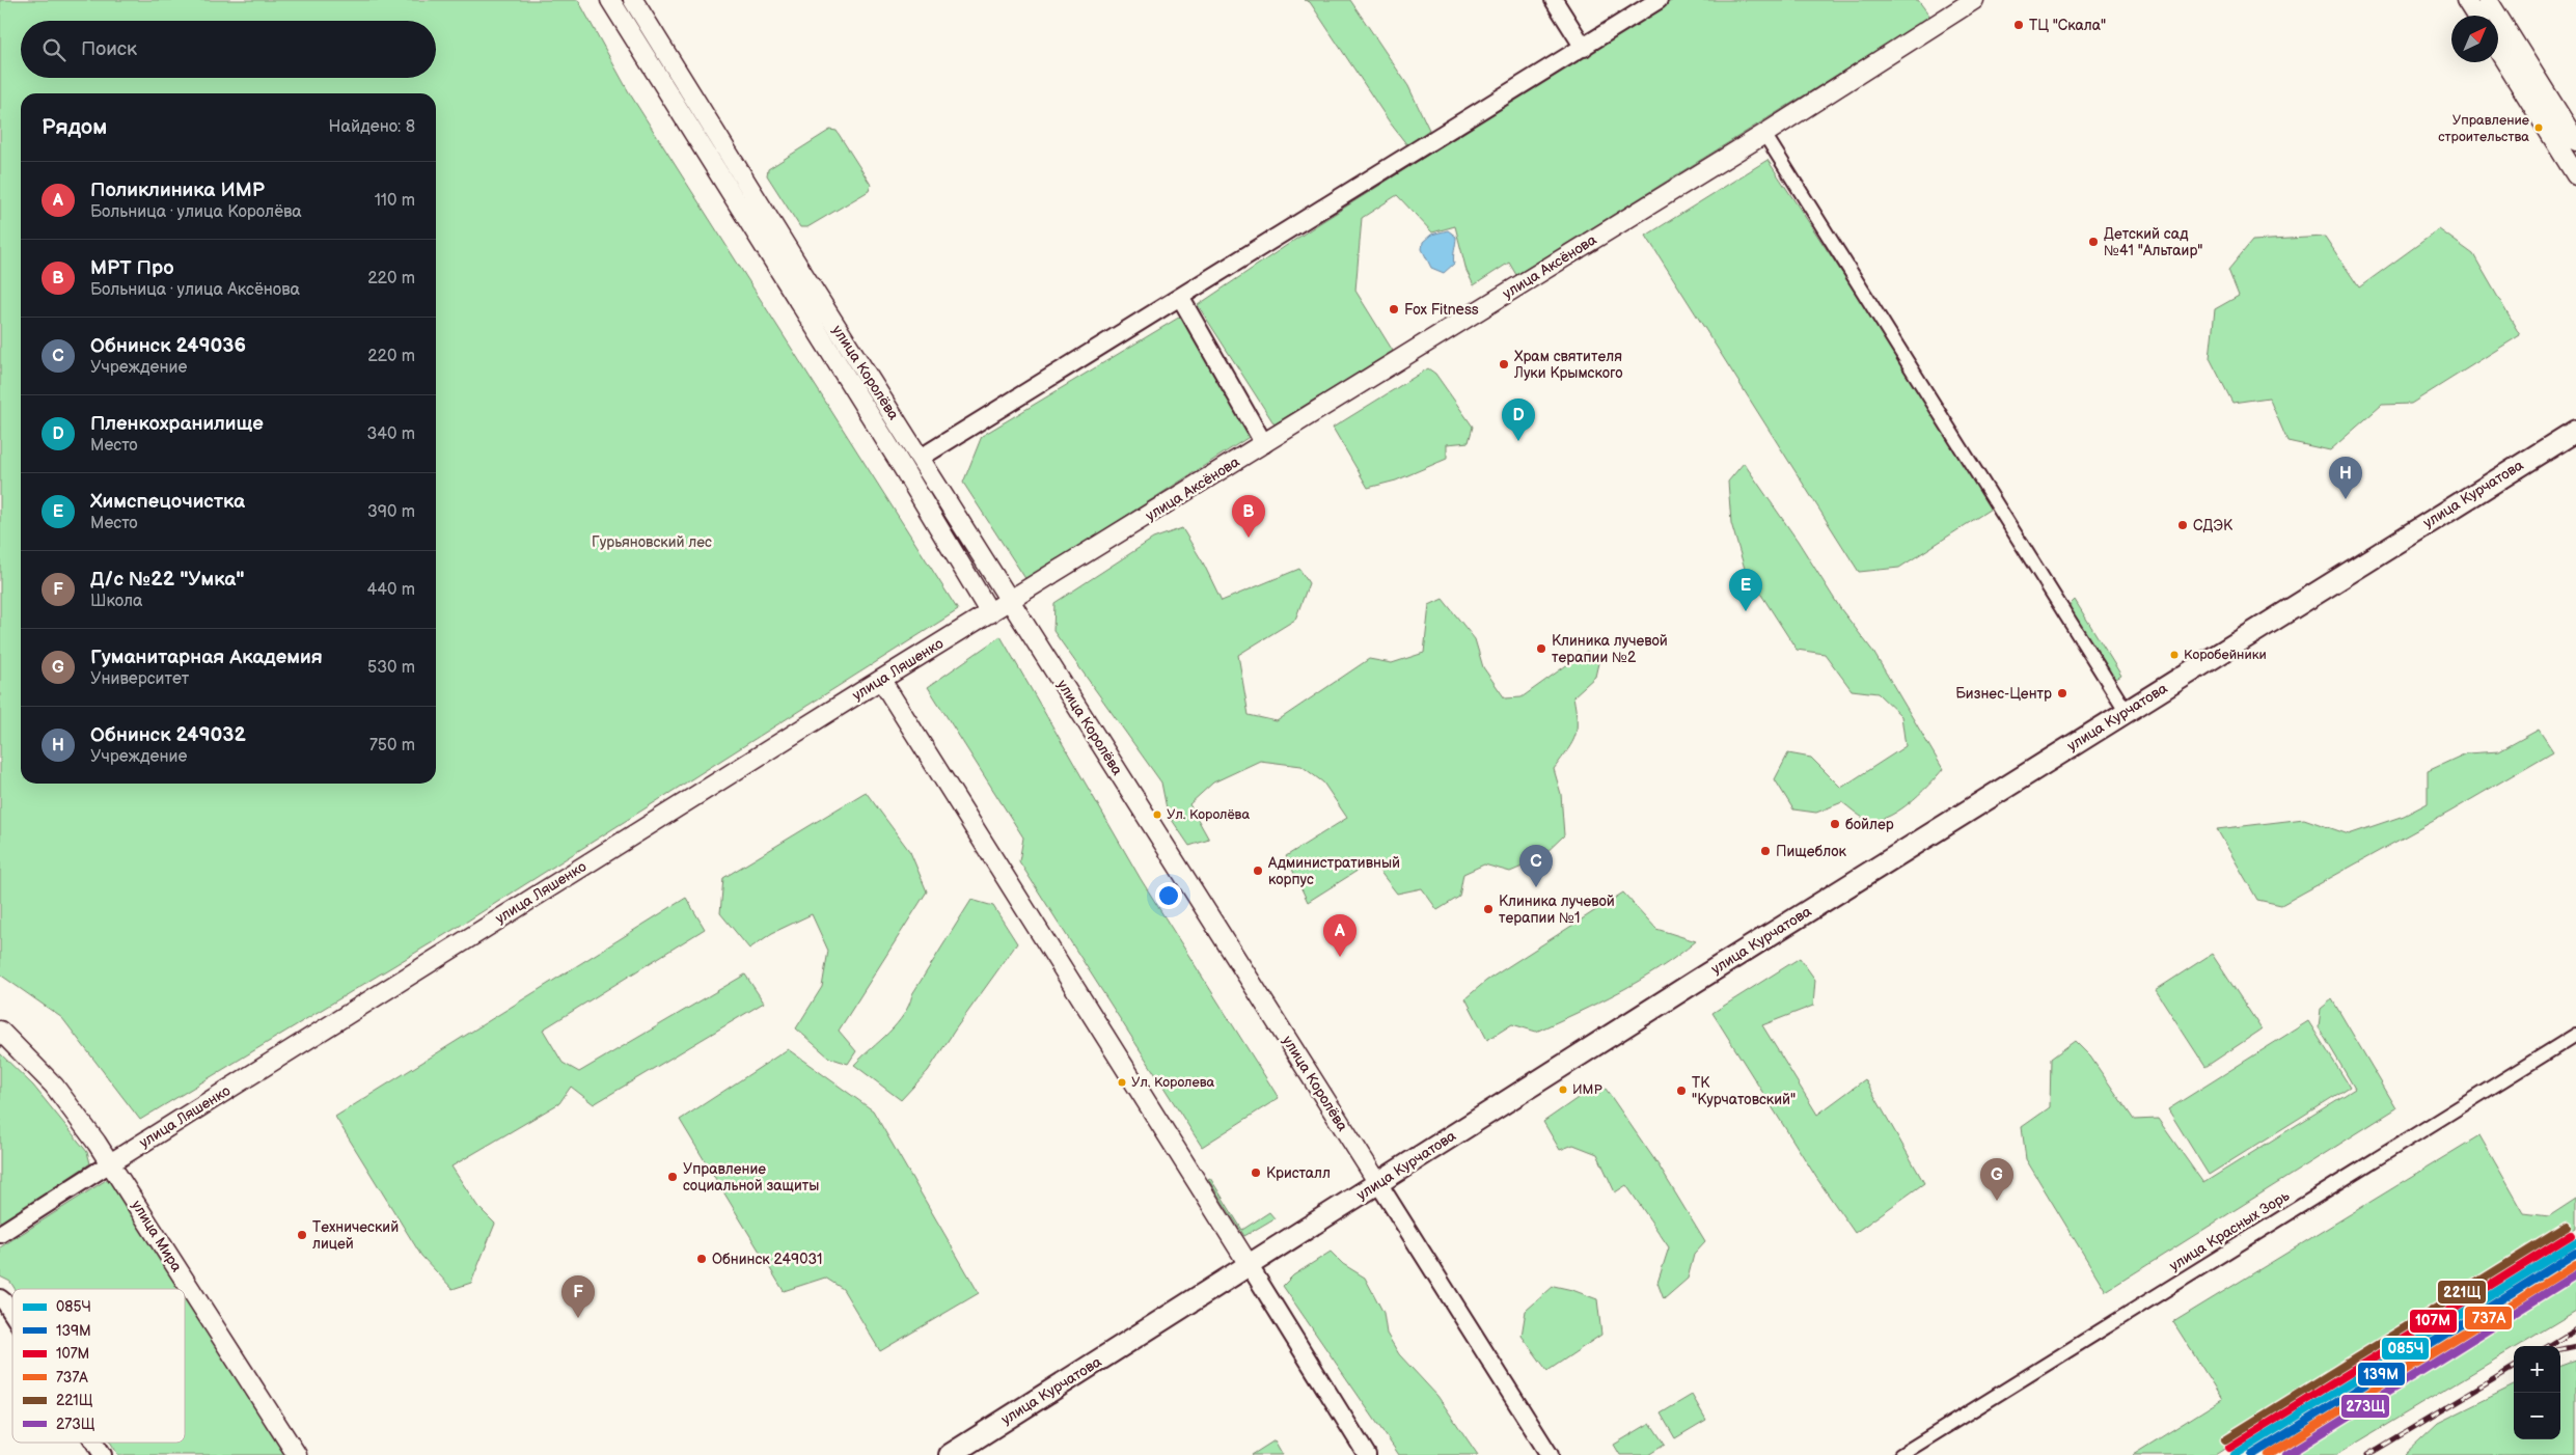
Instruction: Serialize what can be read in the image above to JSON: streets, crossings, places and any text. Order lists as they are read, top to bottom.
{
  "streets": {
    "main road": [
      "улица Аксёнова",
      "улица Королёва",
      "улица Курчатова",
      "улица Ляшенко",
      "улица Мира"
    ],
    "street": ["улица Красных Зорь"]
  },
  "crossings": [
    ["улица Аксёнова", "улица Королёва"],
    ["улица Аксёнова", "улица Ляшенко"],
    ["улица Королёва", "улица Курчатова"],
    ["улица Королёва", "улица Ляшенко"],
    ["улица Ляшенко", "улица Мира"]
  ],
  "parks": ["Гурьяновский лес"],
  "places": [
    "ТЦ \"Скала\"",
    "Управление строительства",
    "Детский сад №41 \"Альтаир\"",
    "Fox Fitness",
    "Храм святителя Луки Крымского",
    "СДЭК",
    "Клиника лучевой терапии №2",
    "Коробейники",
    "Бизнес-Центр",
    "Ул. Королёва",
    "бойлер",
    "Пищеблок",
    "Административный корпус",
    "Клиника лучевой терапии №1",
    "Ул. Королева",
    "ИМР",
    "ТК \"Курчатовский\"",
    "Кристалл",
    "Управление социальной защиты",
    "Технический лицей",
    "Обнинск 249031"
  ],
  "lines": [
    "transit line 221Щ",
    "transit line 107М",
    "transit line 085Ч",
    "transit line 139М",
    "transit line 737А",
    "transit line 273Щ"
  ],
  "legend": [
    "085Ч",
    "139М",
    "107М",
    "737А",
    "221Щ",
    "273Щ"
  ],
  "north": "top right",
  "page": {
    "search": "Поиск",
    "heading": ["Рядом", "Найдено: 8"],
    "list": [
      {
        "mark": "A",
        "name": "Поликлиника ИМР",
        "note": "Больница · улица Королёва",
        "value": "110 m"
      },
      {
        "mark": "B",
        "name": "МРТ Про",
        "note": "Больница · улица Аксёнова",
        "value": "220 m"
      },
      {
        "mark": "C",
        "name": "Обнинск 249036",
        "note": "Учреждение",
        "value": "220 m"
      },
      {
        "mark": "D",
        "name": "Пленкохранилище",
        "note": "Место",
        "value": "340 m"
      },
      {
        "mark": "E",
        "name": "Химспецочистка",
        "note": "Место",
        "value": "390 m"
      },
      {
        "mark": "F",
        "name": "Д/с №22 \"Умка\"",
        "note": "Школа",
        "value": "440 m"
      },
      {
        "mark": "G",
        "name": "Гуманитарная Академия",
        "note": "Университет",
        "value": "530 m"
      },
      {
        "mark": "H",
        "name": "Обнинск 249032",
        "note": "Учреждение",
        "value": "750 m"
      }
    ],
    "pins": [
      "D",
      "H",
      "B",
      "E",
      "C",
      "A",
      "G",
      "F"
    ],
    "map_buttons": ["+", "−"]
  }
}
